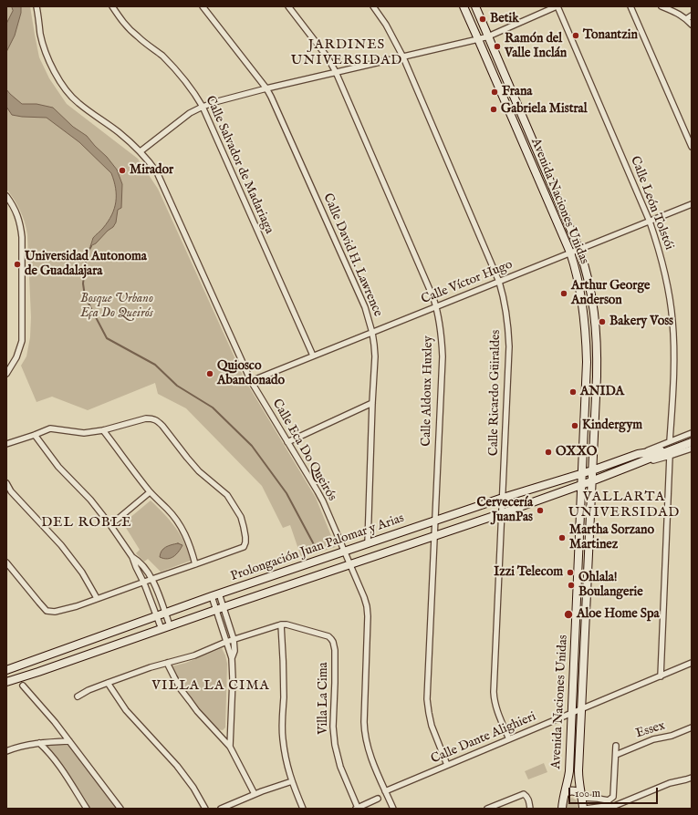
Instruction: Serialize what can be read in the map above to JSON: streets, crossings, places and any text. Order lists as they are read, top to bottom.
{
  "streets": {
    "street": [
      "Calle Salvador de Madariaga",
      "Avenida Naciones Unidas",
      "Calle León Tolstói",
      "Calle David H. Lawrence",
      "Calle Víctor Hugo",
      "Calle Aldoux Huxley",
      "Calle Ricardo Güiraldes",
      "Calle Eca Do Queirós",
      "Prolongación Juan Palomar y Arias",
      "Villa La Cima",
      "Essex",
      "Calle Dante Alighieri"
    ]
  },
  "crossings": [
    ["Calle Salvador de Madariaga", "Calle Víctor Hugo"],
    ["Avenida Naciones Unidas", "Calle Víctor Hugo"],
    ["Avenida Naciones Unidas", "Prolongación Juan Palomar y Arias"],
    ["Avenida Naciones Unidas", "Calle Dante Alighieri"],
    ["Calle León Tolstói", "Calle Víctor Hugo"],
    ["Calle David H. Lawrence", "Calle Víctor Hugo"],
    ["Calle David H. Lawrence", "Prolongación Juan Palomar y Arias"],
    ["Calle Víctor Hugo", "Calle Aldoux Huxley"],
    ["Calle Víctor Hugo", "Calle Ricardo Güiraldes"],
    ["Calle Víctor Hugo", "Calle Eca Do Queirós"],
    ["Calle Aldoux Huxley", "Prolongación Juan Palomar y Arias"],
    ["Calle Aldoux Huxley", "Calle Dante Alighieri"],
    ["Calle Ricardo Güiraldes", "Prolongación Juan Palomar y Arias"],
    ["Calle Ricardo Güiraldes", "Calle Dante Alighieri"],
    ["Calle Eca Do Queirós", "Prolongación Juan Palomar y Arias"],
    ["Calle Eca Do Queirós", "Calle Dante Alighieri"]
  ],
  "districts": [
    "JARDINES UNIVERSIDAD",
    "VALLARTA UNIVERSIDAD",
    "DEL ROBLE",
    "VILLA LA CIMA"
  ],
  "parks": ["Bosque Urbano Eça Do Queirós"],
  "places": [
    "Betik",
    "Tonantzin",
    "Ramón del Valle Inclán",
    "Frana",
    "Gabriela Mistral",
    "Mirador",
    "Universidad Autonoma de Guadalajara",
    "Arthur George Anderson",
    "Bakery Voss",
    "Quiosco Abandonado",
    "ANIDA",
    "Kindergym",
    "OXXO",
    "Cervecería JuanPas",
    "Martha Sorzano Martinez",
    "Izzi Telecom",
    "Ohlala! Boulangerie",
    "Aloe Home Spa"
  ],
  "scale_bar": "100 m"
}
